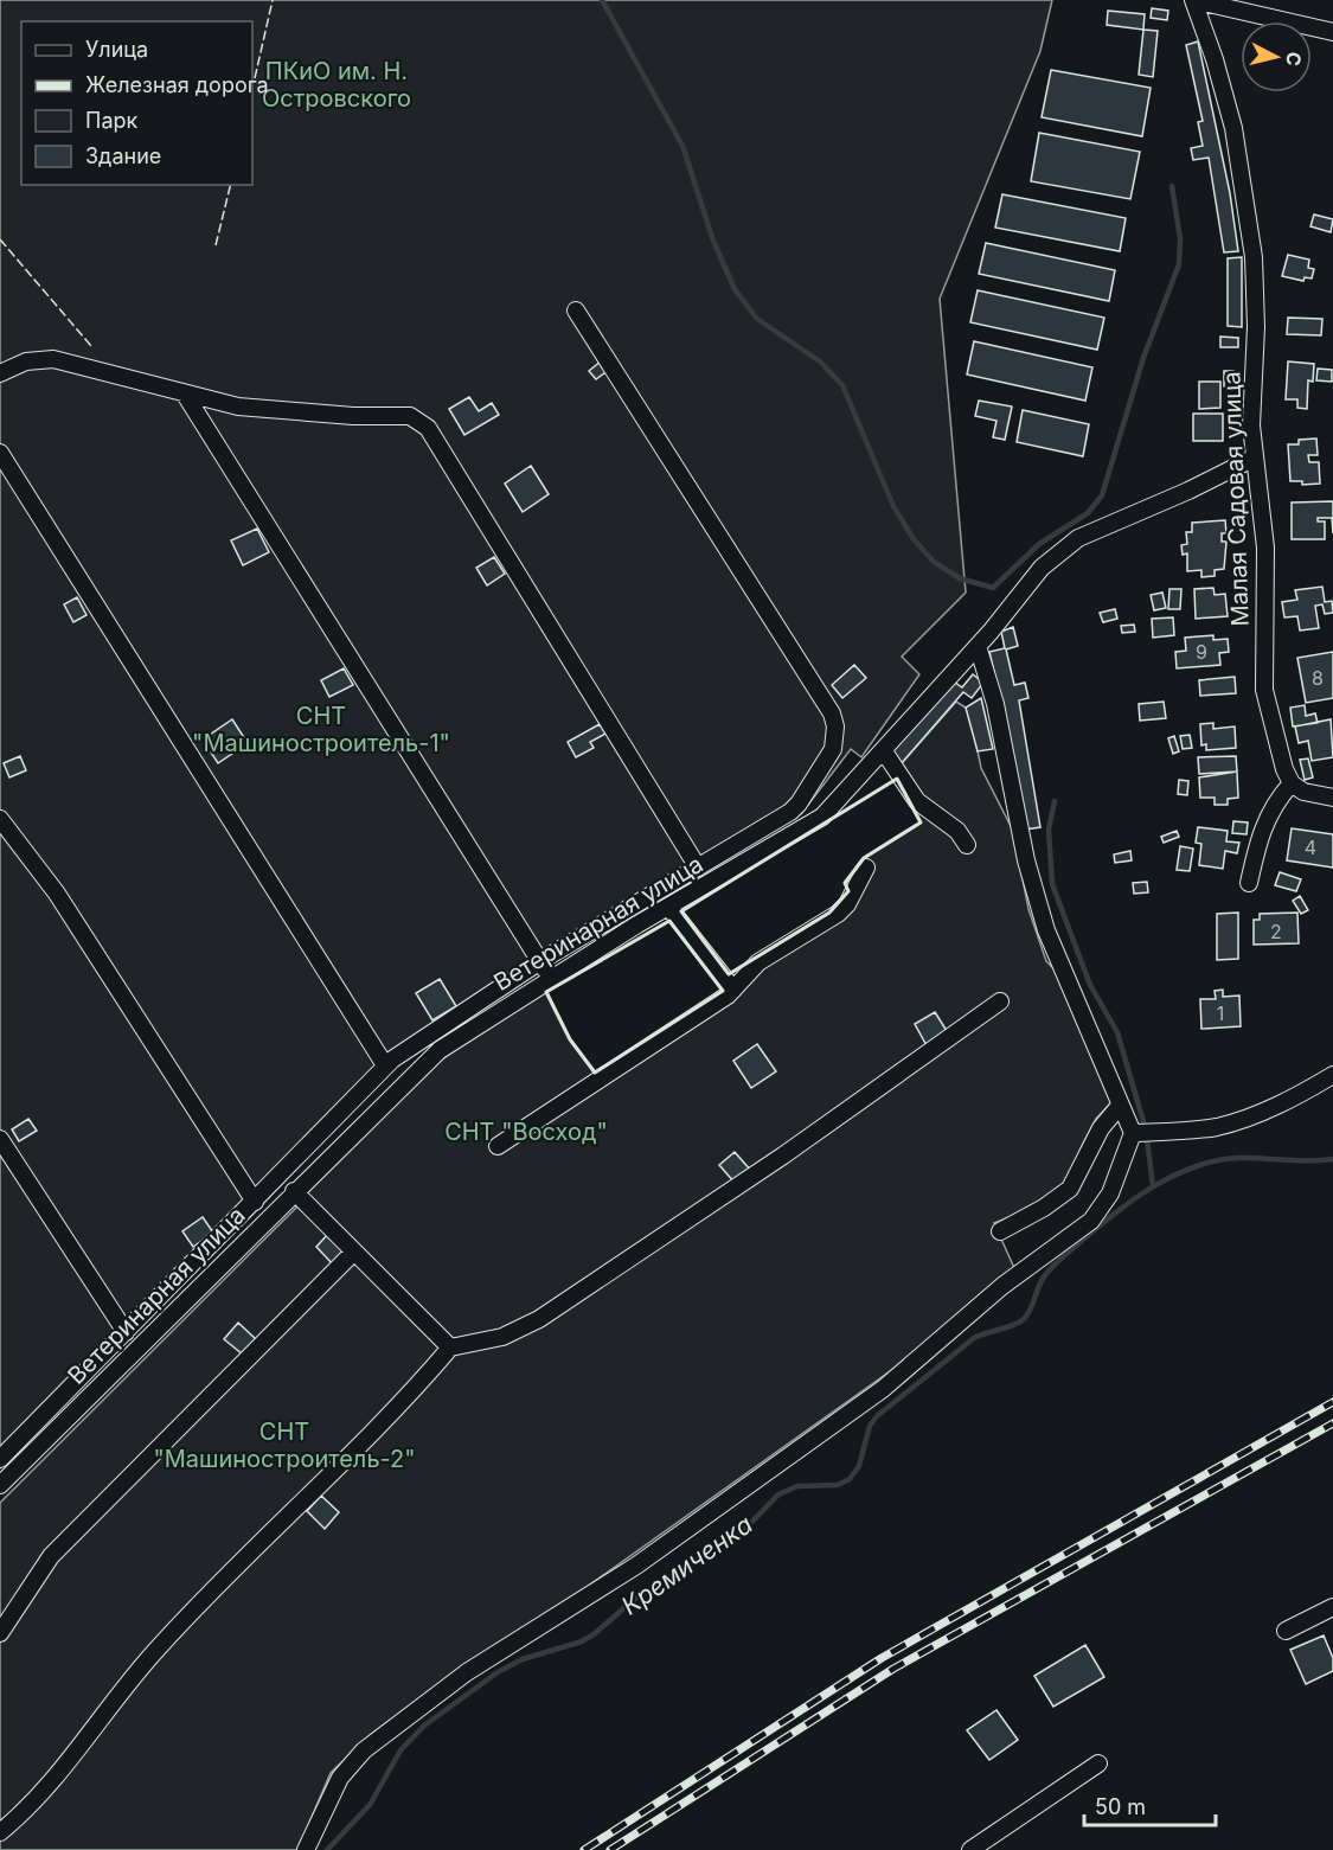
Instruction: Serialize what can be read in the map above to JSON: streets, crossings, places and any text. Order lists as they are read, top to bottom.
{
  "streets": {
    "street": ["Малая Садовая улица", "Ветеринарная улица"]
  },
  "crossings": [
    ["Малая Садовая улица", "Ветеринарная улица"]
  ],
  "water": ["Кремиченка"],
  "parks": [
    "ПКиО им. Н. Островского",
    "СНТ \"Машиностроитель-1\"",
    "СНТ \"Восход\"",
    "СНТ \"Машиностроитель-2\""
  ],
  "house_numbers": [
    "9",
    "8",
    "4",
    "2",
    "1"
  ],
  "legend": [
    "Улица",
    "Железная дорога",
    "Парк",
    "Здание"
  ],
  "scale_bar": "50 m",
  "north": "right"
}
